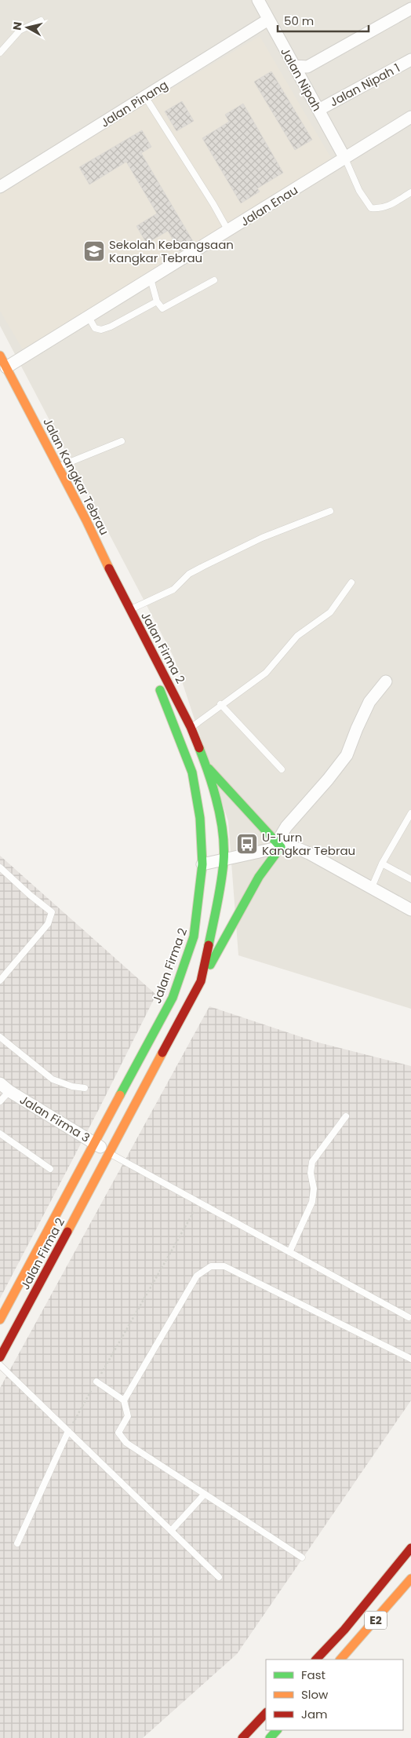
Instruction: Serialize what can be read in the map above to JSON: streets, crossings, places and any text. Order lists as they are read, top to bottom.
{
  "streets": {
    "main road": ["Jalan Kangkar Tebrau", "Jalan Firma 2", "E2"],
    "street": [
      "Jalan Nipah",
      "Jalan Nipah 1",
      "Jalan Pinang",
      "Jalan Enau",
      "Jalan Firma 3"
    ]
  },
  "crossings": [
    ["Jalan Nipah", "Jalan Nipah 1"],
    ["Jalan Nipah", "Jalan Pinang"],
    ["Jalan Nipah", "Jalan Enau"],
    ["Jalan Enau", "Jalan Kangkar Tebrau"],
    ["Jalan Kangkar Tebrau", "Jalan Firma 2"],
    ["Jalan Firma 2", "Jalan Firma 3"]
  ],
  "places": {
    "school or university": ["Sekolah Kebangsaan Kangkar Tebrau"],
    "bus stop": ["U-Turn Kangkar Tebrau"]
  },
  "legend": ["Fast", "Slow", "Jam"],
  "scale_bar": "50 m",
  "north": "left"
}
